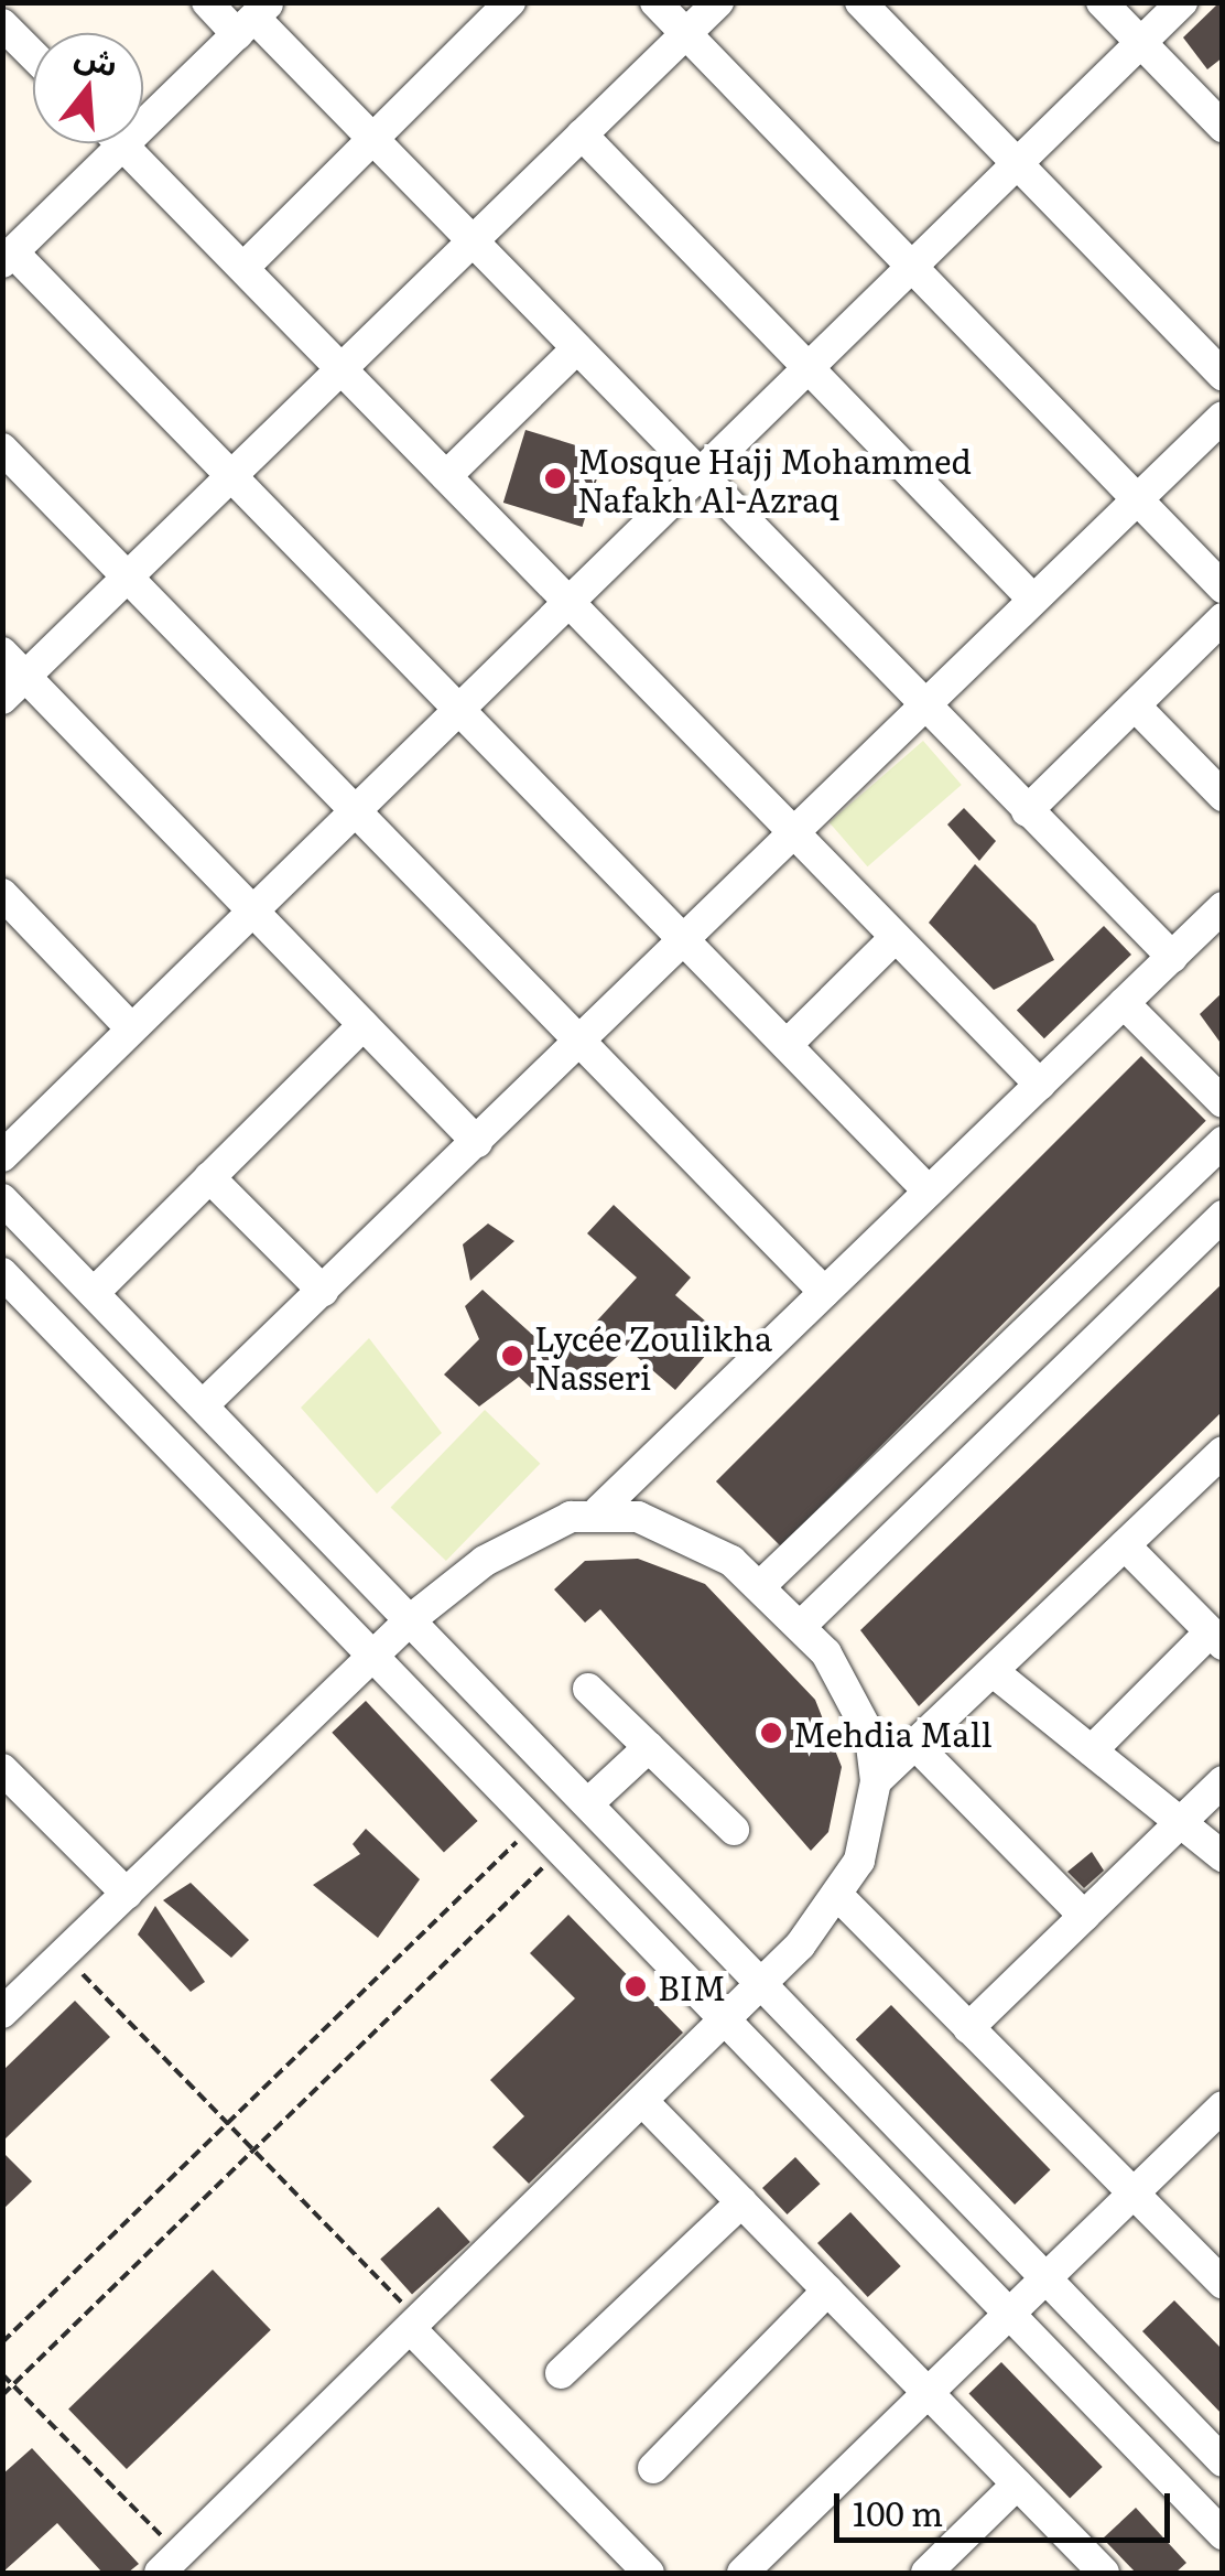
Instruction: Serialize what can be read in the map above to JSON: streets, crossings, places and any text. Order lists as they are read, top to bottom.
{
  "places": [
    "Mosque Hajj Mohammed Nafakh Al-Azraq",
    "Lycée Zoulikha Nasseri",
    "Mehdia Mall",
    "BIM"
  ],
  "scale_bar": "100 m",
  "north": "top"
}
